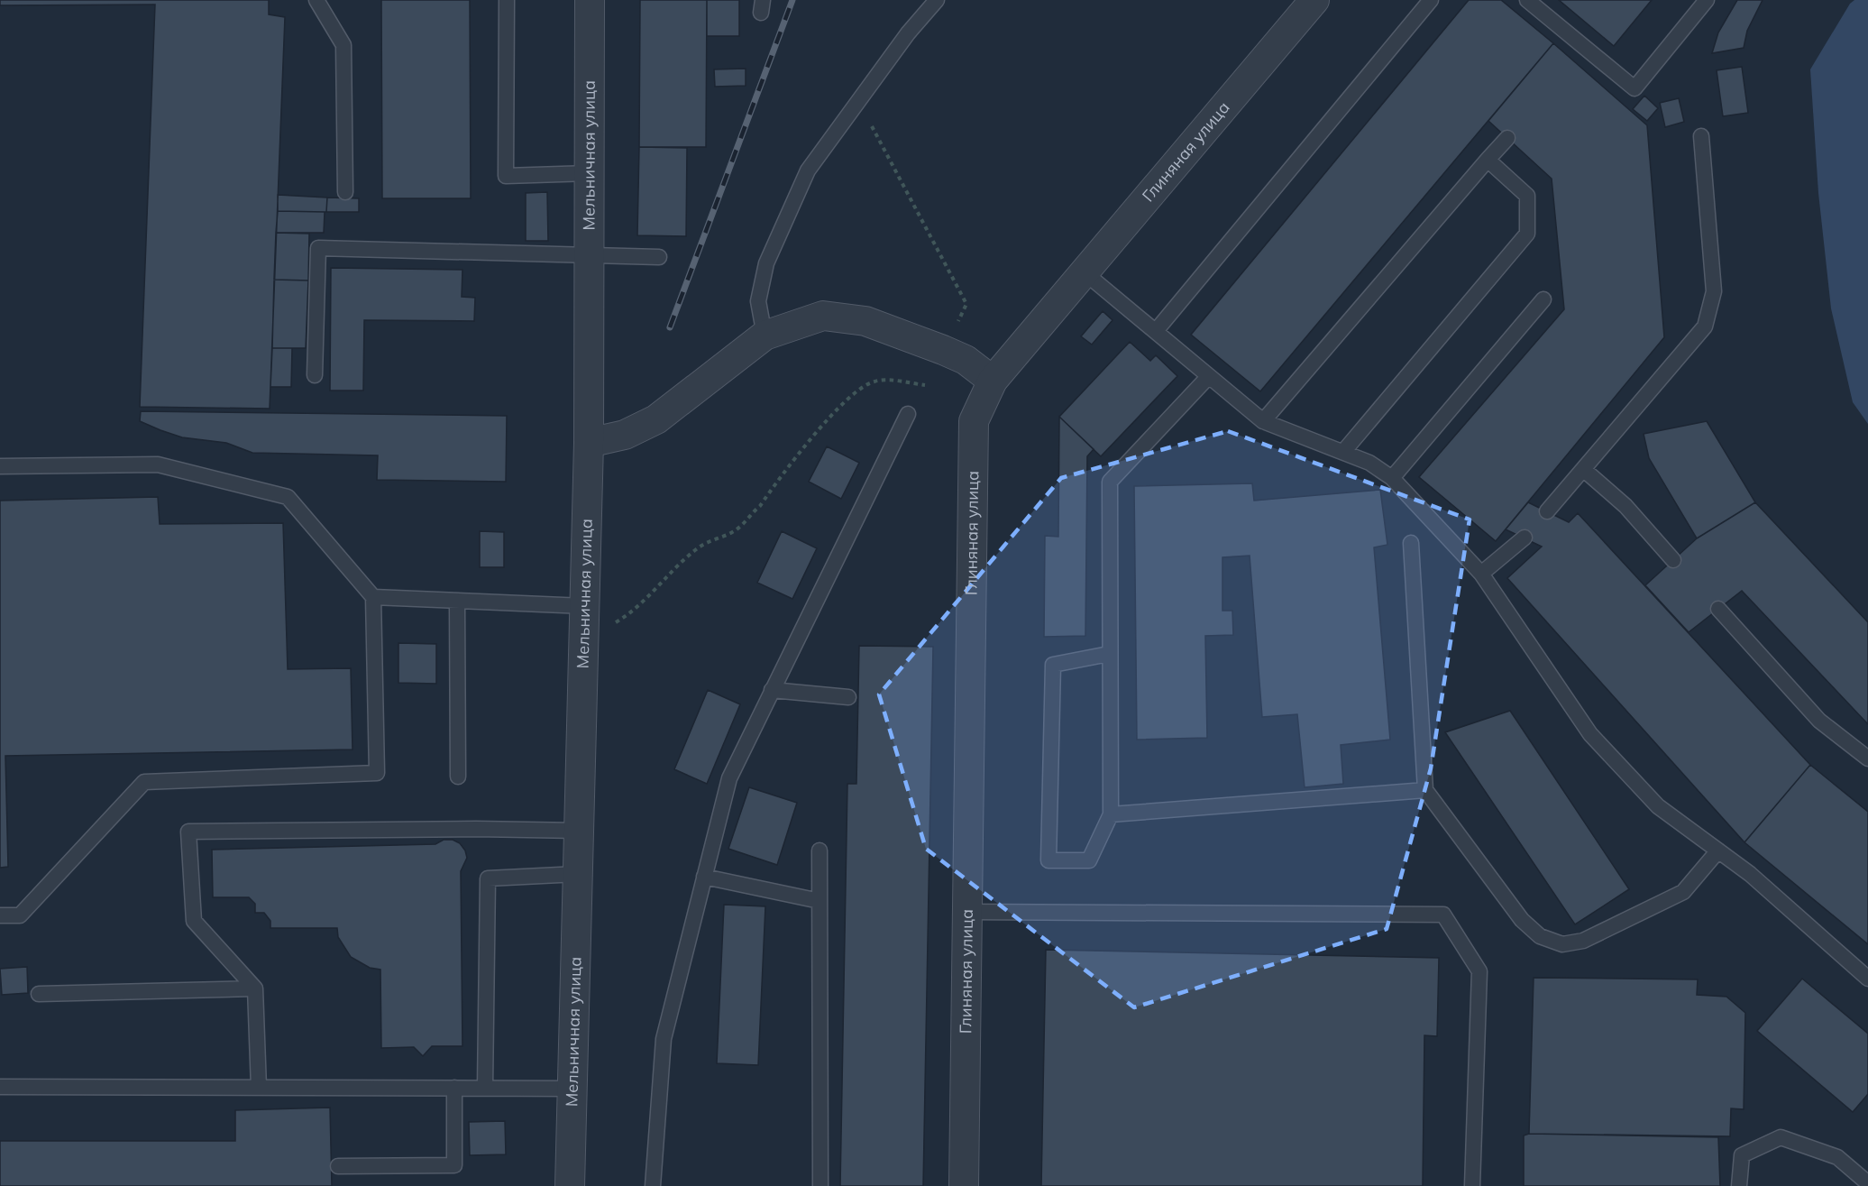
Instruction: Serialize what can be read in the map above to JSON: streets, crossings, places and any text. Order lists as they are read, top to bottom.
{
  "streets": {
    "street": ["Глиняная улица", "Мельничная улица"]
  }
}
